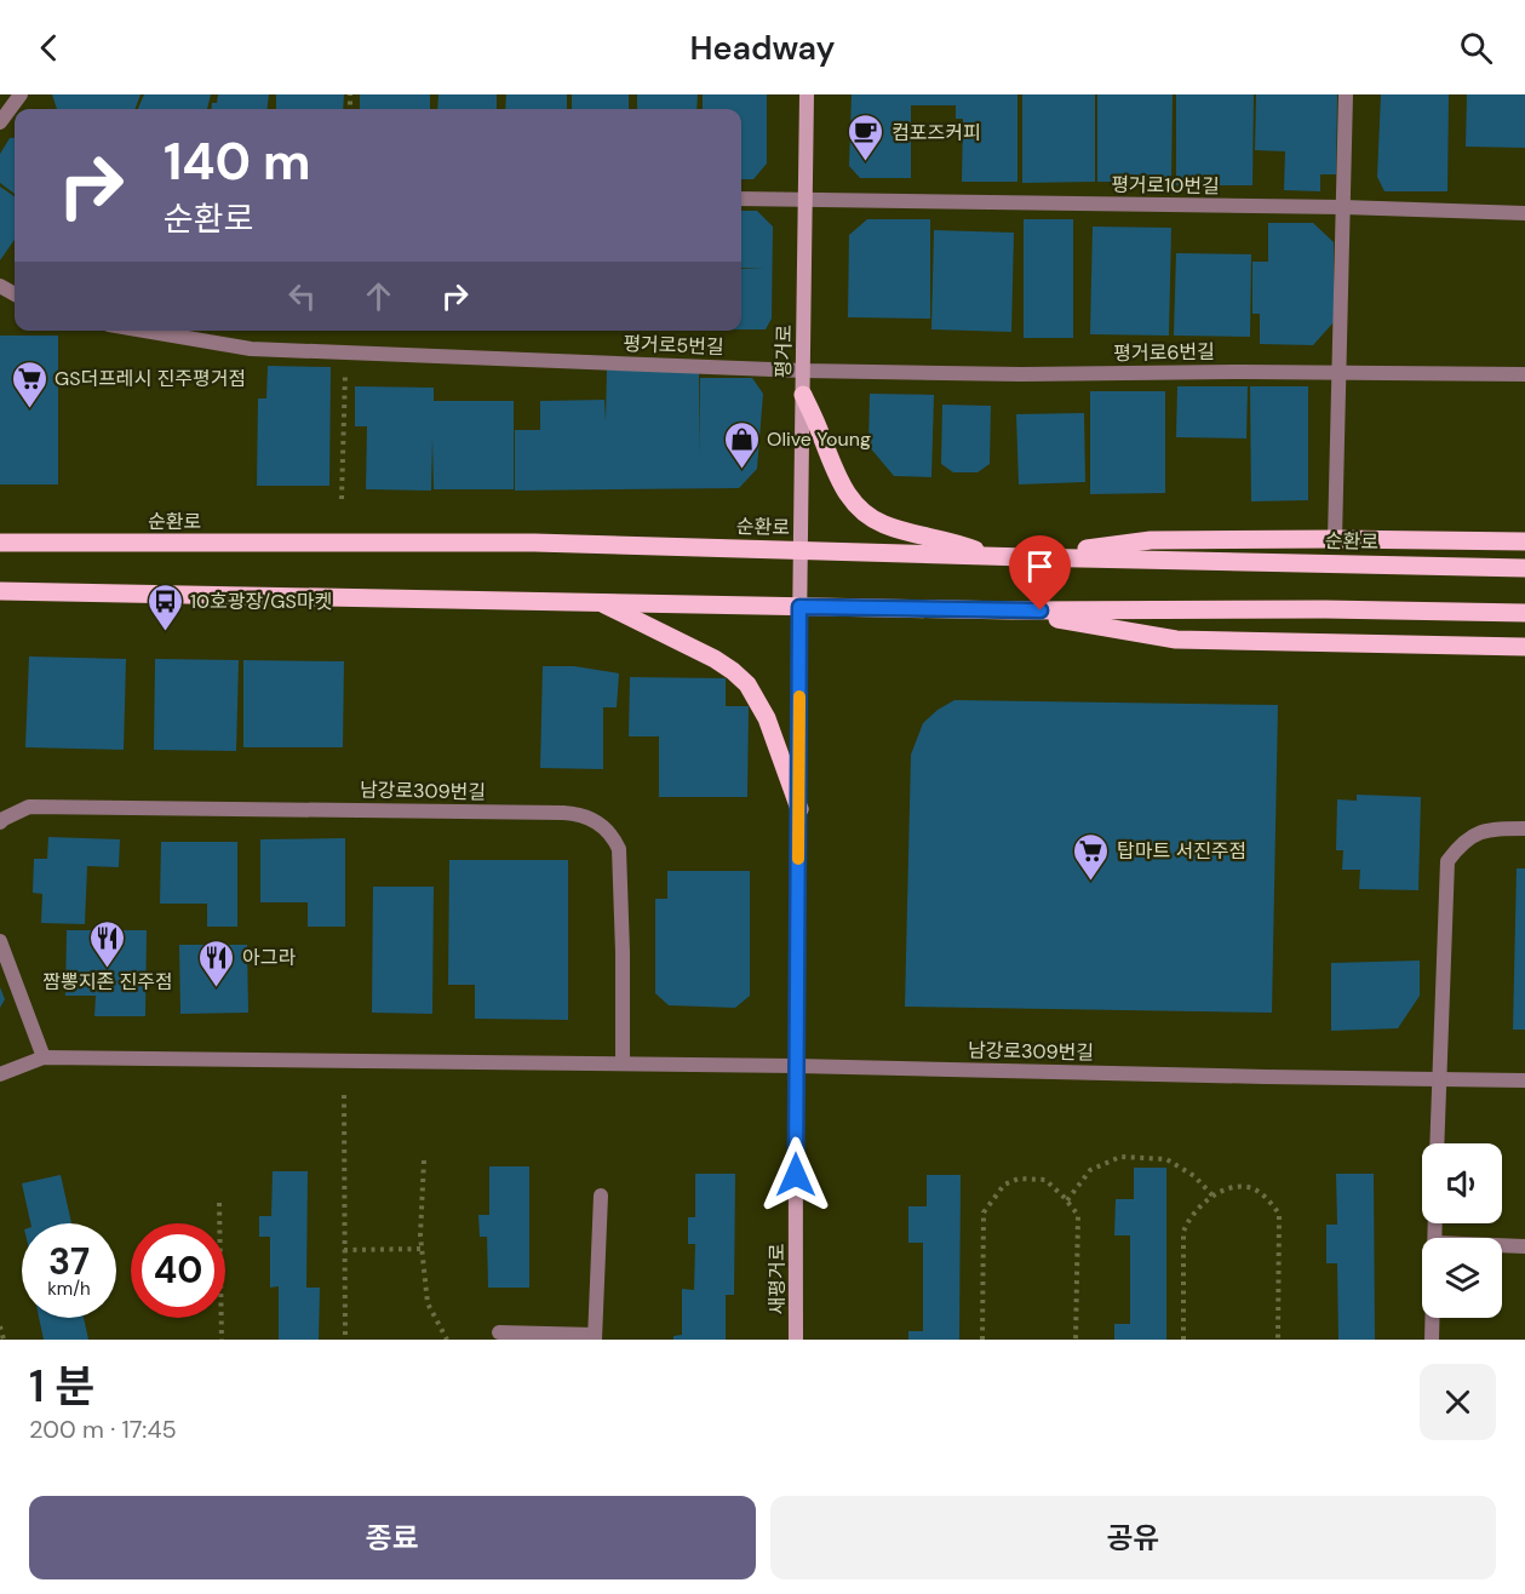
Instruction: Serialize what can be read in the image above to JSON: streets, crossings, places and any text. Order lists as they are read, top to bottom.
{
  "streets": {
    "main road": ["순환로"],
    "street": [
      "평거로10번길",
      "평거로5번길",
      "평거로",
      "평거로6번길",
      "남강로309번길",
      "새평거로"
    ]
  },
  "crossings": [
    ["평거로10번길", "평거로"],
    ["평거로5번길", "평거로"],
    ["평거로5번길", "평거로6번길"],
    ["평거로", "평거로6번길"],
    ["평거로", "순환로"],
    ["평거로", "새평거로"],
    ["남강로309번길", "새평거로"]
  ],
  "places": {
    "cafe": ["컴포즈커피"],
    "supermarket": ["GS더프레시 진주평거점", "탑마트 서진주점"],
    "shop": ["Olive Young"],
    "bus stop": ["10호광장/GS마켓"],
    "restaurant": ["짬뽕지존 진주점", "아그라"]
  },
  "page": {
    "header": "Headway",
    "turn": ["140 m", "순환로"],
    "speed": "37 km/h",
    "limit": "40",
    "heading": ["1 분", "200 m · 17:45"],
    "buttons": ["종료", "공유"]
  }
}
